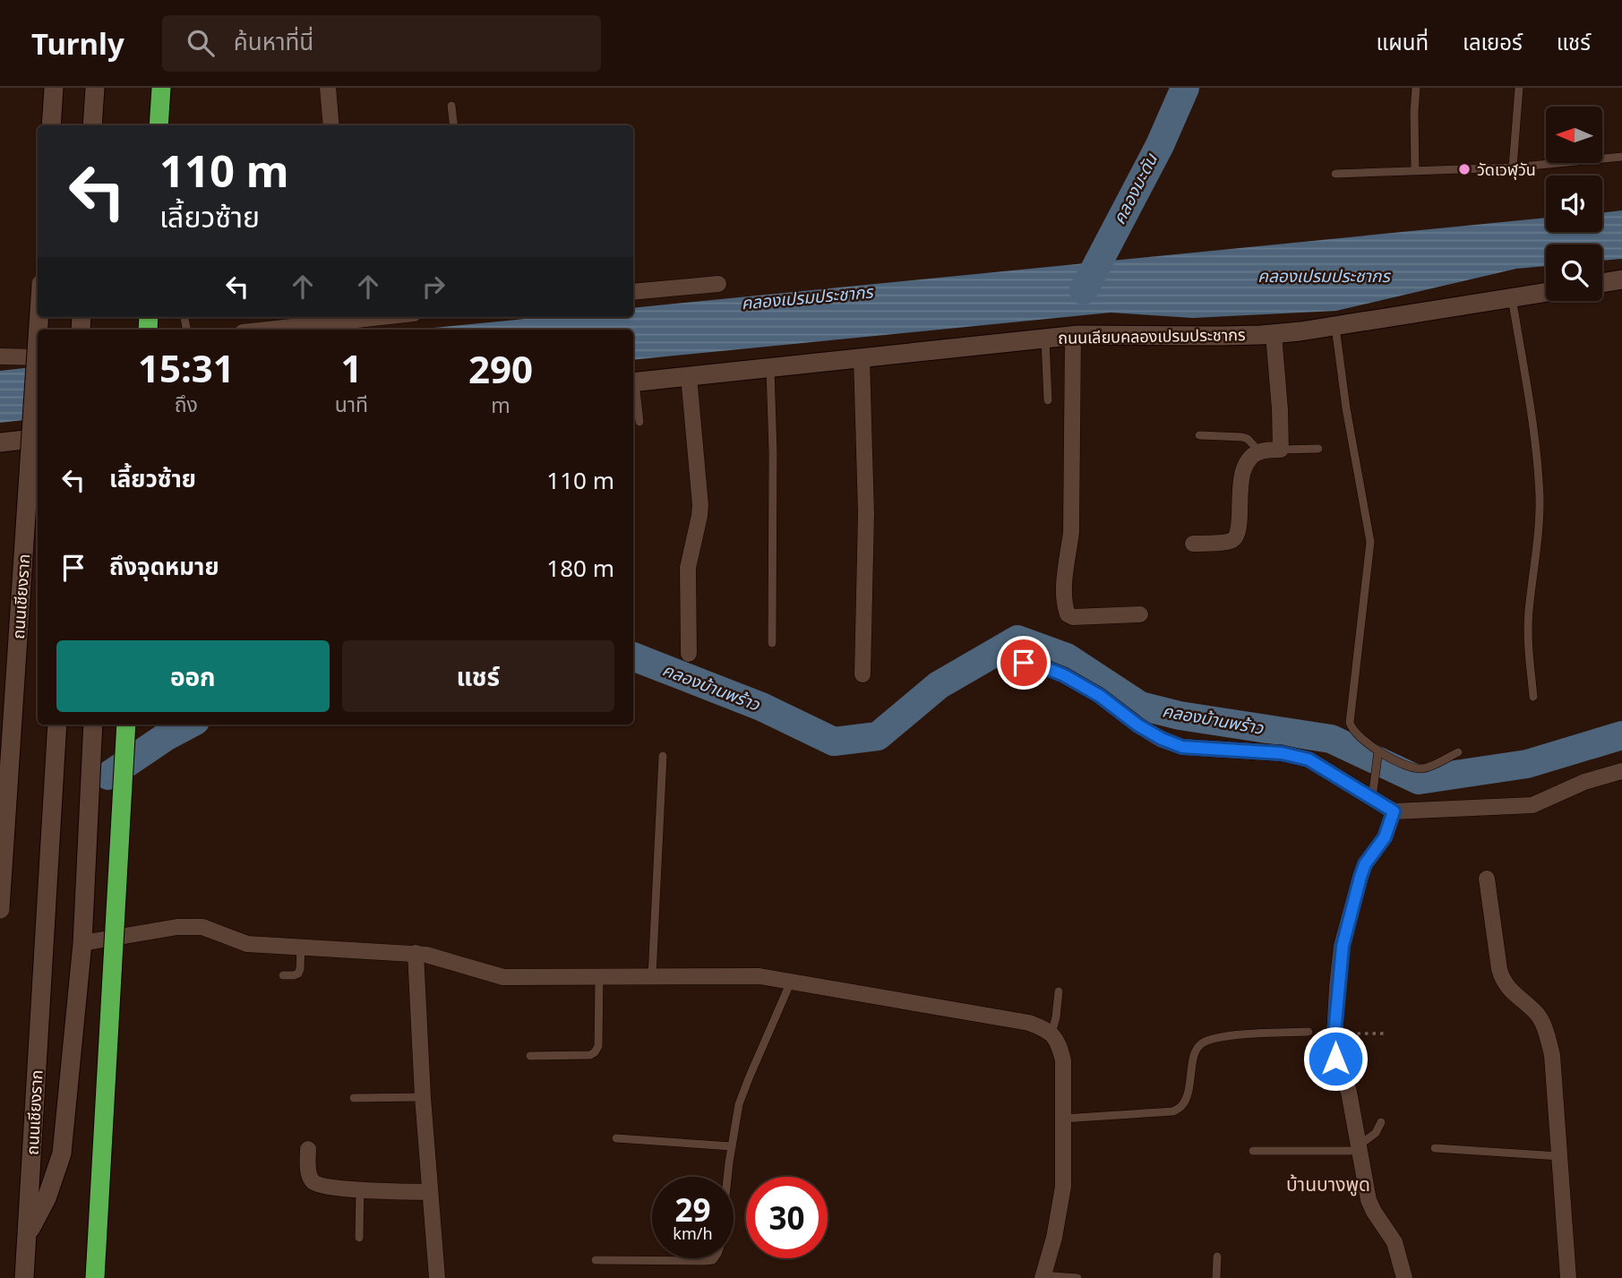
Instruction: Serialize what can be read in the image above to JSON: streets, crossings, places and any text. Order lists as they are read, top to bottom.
{
  "streets": {
    "main road": ["ถนนเลียบคลองเปรมประชากร", "ถนนเชียงราก"]
  },
  "districts": ["บ้านบางพูด"],
  "water": ["คลองมะดัน", "คลองเปรมประชากร", "คลองบ้านพร้าว"],
  "places": ["วัดเวฬุวัน"],
  "north": "left",
  "page": {
    "header": "Turnly",
    "search": "ค้นหาที่นี่",
    "nav": ["แผนที่", "เลเยอร์", "แชร์"],
    "turn": ["110 m", "เลี้ยวซ้าย"],
    "eta": [
      "15:31",
      "ถึง",
      "1",
      "นาที",
      "290",
      "m"
    ],
    "list": [
      {
        "name": "เลี้ยวซ้าย",
        "value": "110 m"
      },
      {
        "name": "ถึงจุดหมาย",
        "value": "180 m"
      }
    ],
    "buttons": ["ออก", "แชร์"],
    "speed": "29 km/h",
    "limit": "30"
  }
}
